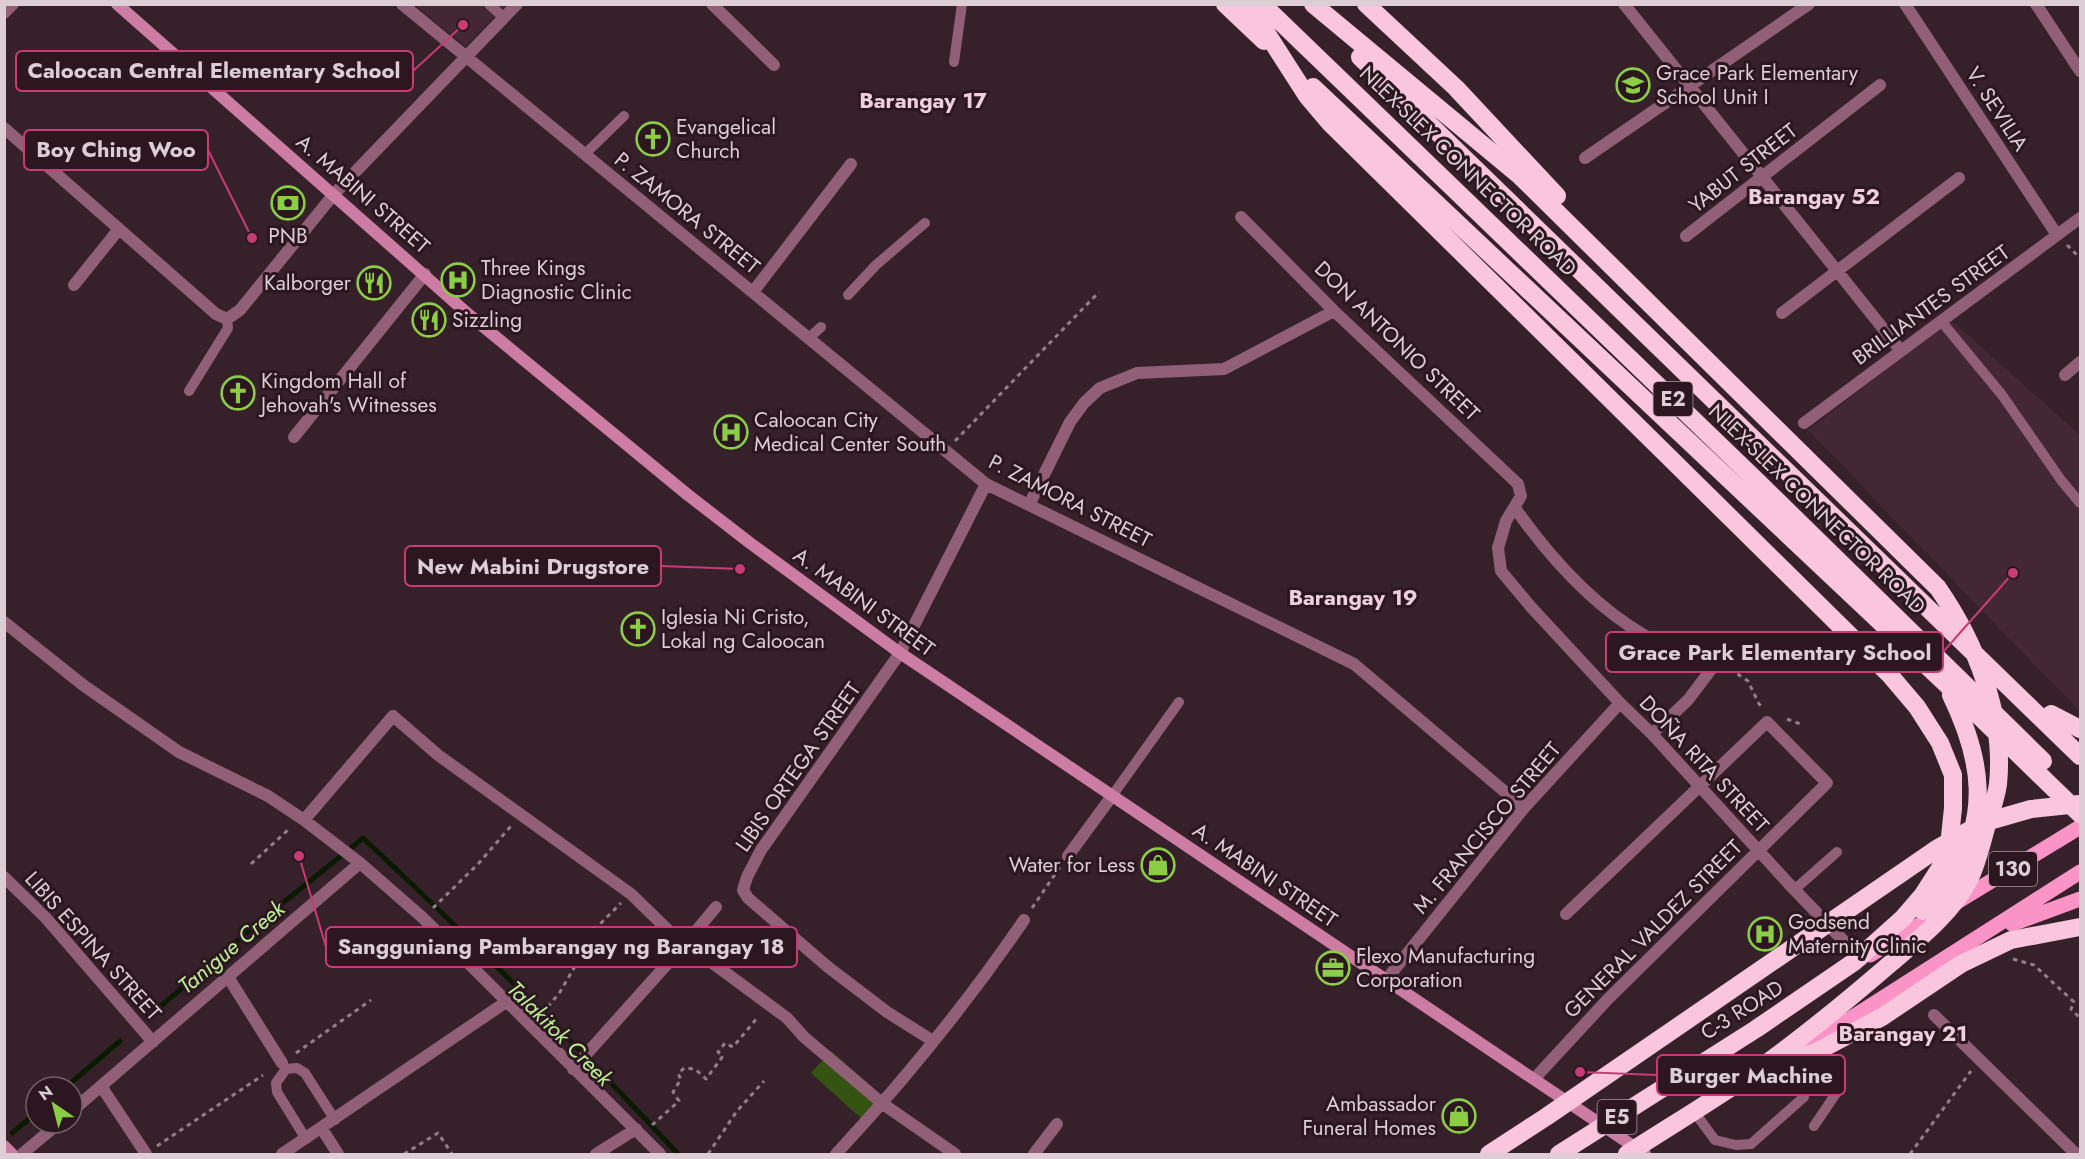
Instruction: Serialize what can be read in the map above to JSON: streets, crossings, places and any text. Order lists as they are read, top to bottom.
{
  "streets": {
    "highway": ["NLEX-SLEX CONNECTOR ROAD", "E2", "E5"],
    "main road": ["A. MABINI STREET", "130", "C-3 ROAD"],
    "street": [
      "V. SEVILIA",
      "YABUT STREET",
      "P. ZAMORA STREET",
      "BRILLIANTES STREET",
      "DON ANTONIO STREET",
      "DOÑA RITA STREET",
      "LIBIS ORTEGA STREET",
      "M. FRANCISCO STREET",
      "GENERAL VALDEZ STREET",
      "LIBIS ESPINA STREET"
    ]
  },
  "crossings": [
    ["V. SEVILIA", "BRILLIANTES STREET"],
    ["A. MABINI STREET", "LIBIS ORTEGA STREET"],
    ["A. MABINI STREET", "M. FRANCISCO STREET"],
    ["A. MABINI STREET", "130"],
    ["A. MABINI STREET", "GENERAL VALDEZ STREET"],
    ["A. MABINI STREET", "C-3 ROAD"],
    ["A. MABINI STREET", "E5"],
    ["P. ZAMORA STREET", "LIBIS ORTEGA STREET"],
    ["P. ZAMORA STREET", "M. FRANCISCO STREET"],
    ["DON ANTONIO STREET", "DOÑA RITA STREET"],
    ["DOÑA RITA STREET", "M. FRANCISCO STREET"],
    ["DOÑA RITA STREET", "GENERAL VALDEZ STREET"],
    ["DOÑA RITA STREET", "C-3 ROAD"],
    ["130", "E5"]
  ],
  "districts": [
    "Barangay 17",
    "Barangay 52",
    "Barangay 19",
    "Barangay 21"
  ],
  "water": ["Tanigue Creek", "Talakitok Creek"],
  "places": {
    "other": [
      "Caloocan Central Elementary School",
      "Boy Ching Woo",
      "New Mabini Drugstore",
      "Grace Park Elementary School",
      "Sangguniang Pambarangay ng Barangay 18",
      "Burger Machine"
    ],
    "school or university": ["Grace Park Elementary School Unit I"],
    "church": ["Evangelical Church", "Kingdom Hall of Jehovah's Witnesses", "Iglesia Ni Cristo, Lokal ng Caloocan"],
    "bank": ["PNB"],
    "hospital": ["Three Kings Diagnostic Clinic", "Caloocan City Medical Center South", "Godsend Maternity Clinic"],
    "restaurant": ["Kalborger", "Sizzling"],
    "shop": ["Water for Less", "Ambassador Funeral Homes"],
    "office": ["Flexo Manufacturing Corporation"]
  },
  "north": "top left"
}
